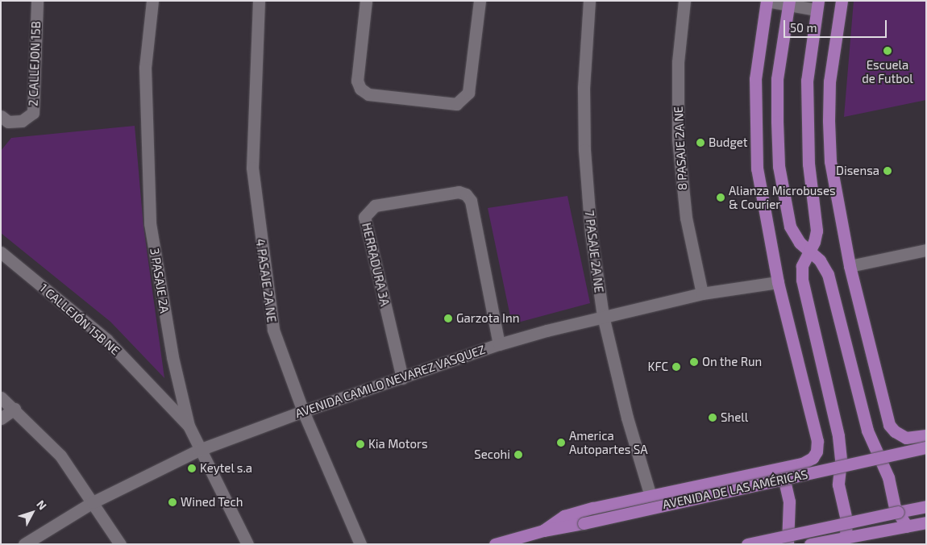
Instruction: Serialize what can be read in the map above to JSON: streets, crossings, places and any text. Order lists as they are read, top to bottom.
{
  "streets": {
    "main road": ["AVENIDA DE LAS AMÉRICAS"],
    "street": [
      "2 CALLEJON 15B",
      "8 PASAJE 2A NE",
      "7 PASAJE 2A NE",
      "HERRADURA 3A",
      "3 PASAJE 2A",
      "4 PASAJE 2A NE",
      "1 CALLEJÓN 15B NE",
      "AVENIDA CAMILO NEVAREZ VASQUEZ"
    ]
  },
  "crossings": [
    ["8 PASAJE 2A NE", "AVENIDA CAMILO NEVAREZ VASQUEZ"],
    ["7 PASAJE 2A NE", "AVENIDA CAMILO NEVAREZ VASQUEZ"],
    ["7 PASAJE 2A NE", "AVENIDA DE LAS AMÉRICAS"],
    ["HERRADURA 3A", "AVENIDA CAMILO NEVAREZ VASQUEZ"],
    ["3 PASAJE 2A", "1 CALLEJÓN 15B NE"],
    ["3 PASAJE 2A", "AVENIDA CAMILO NEVAREZ VASQUEZ"],
    ["4 PASAJE 2A NE", "AVENIDA CAMILO NEVAREZ VASQUEZ"],
    ["AVENIDA CAMILO NEVAREZ VASQUEZ", "AVENIDA DE LAS AMÉRICAS"]
  ],
  "places": [
    "Escuela de Futbol",
    "Budget",
    "Disensa",
    "Alianza Microbuses & Courier",
    "Garzota Inn",
    "On the Run",
    "KFC",
    "Shell",
    "America Autopartes SA",
    "Kia Motors",
    "Secohi",
    "Keytel s.a",
    "Wined Tech"
  ],
  "scale_bar": "50 m",
  "north": "top right"
}
